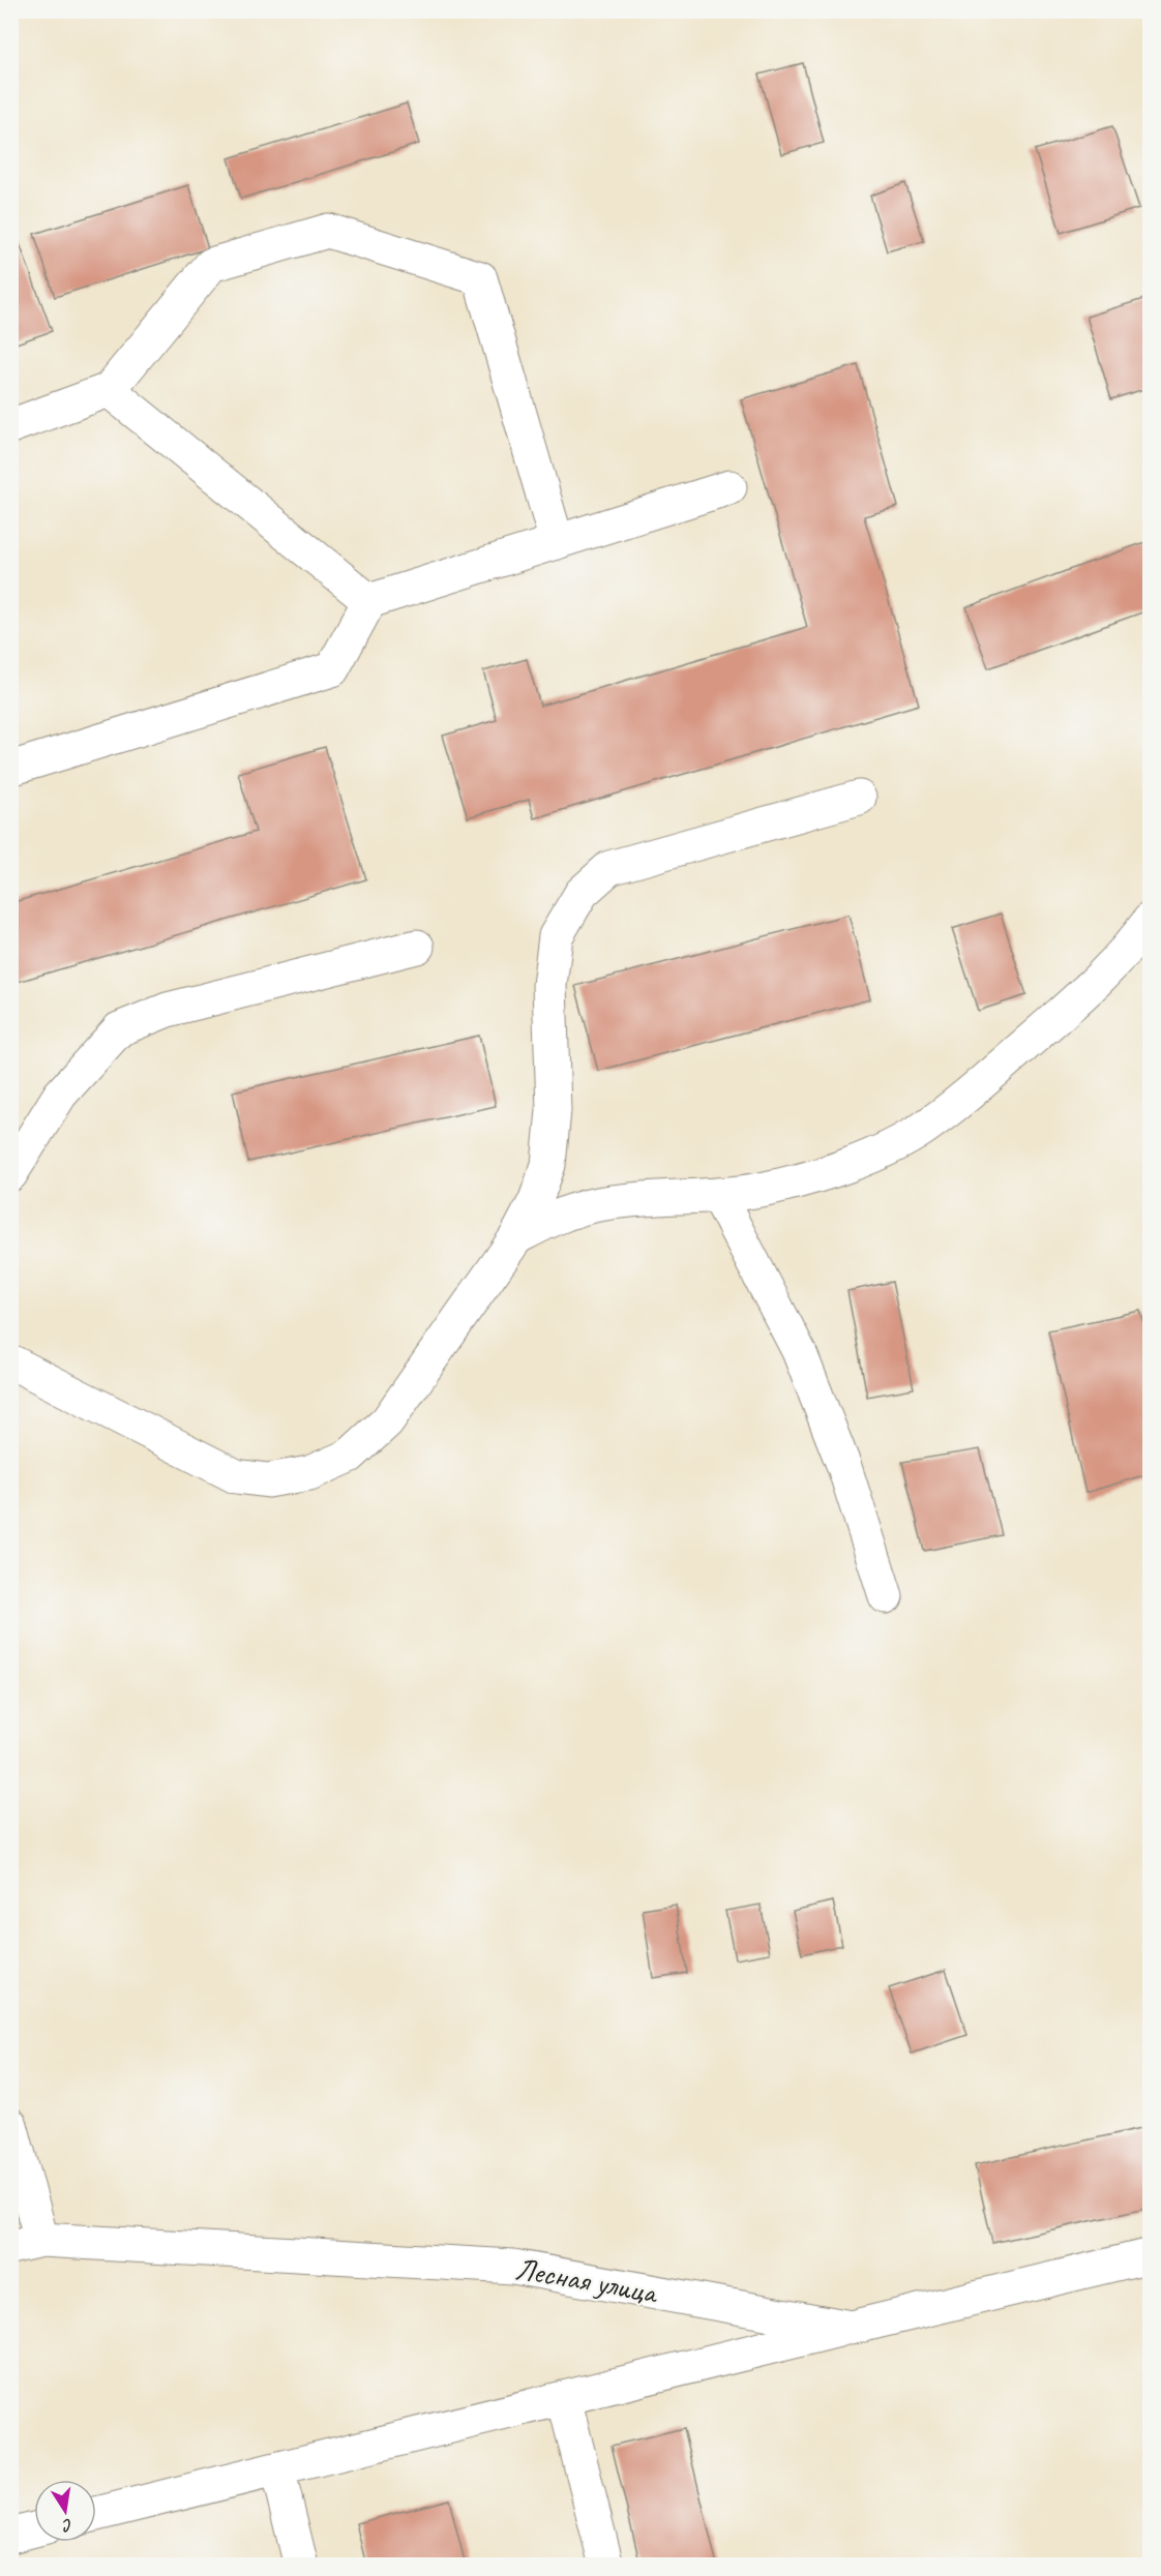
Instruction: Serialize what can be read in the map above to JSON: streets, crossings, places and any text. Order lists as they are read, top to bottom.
{
  "streets": {
    "street": ["Лесная улица"]
  },
  "north": "bottom"
}
